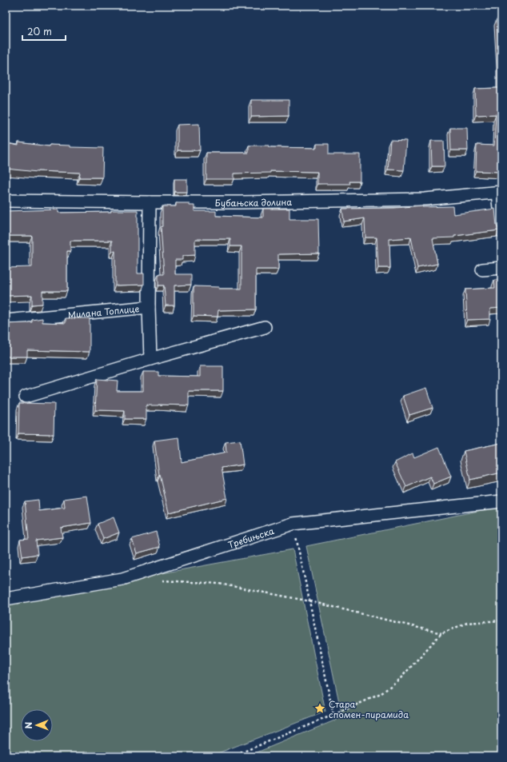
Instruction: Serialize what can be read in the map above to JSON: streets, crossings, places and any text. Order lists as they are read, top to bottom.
{
  "streets": {
    "street": ["Бубањска долина", "Милана Топлице", "Требињска"]
  },
  "places": {
    "place": ["Стара спомен-пирамида"]
  },
  "scale_bar": "20 m",
  "north": "left"
}
